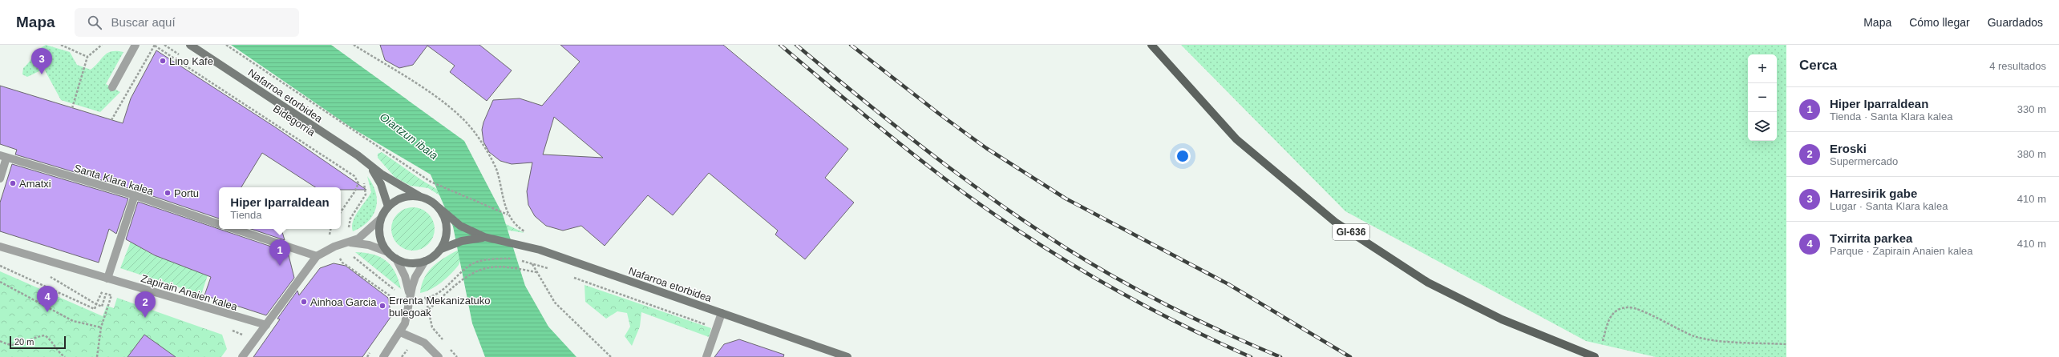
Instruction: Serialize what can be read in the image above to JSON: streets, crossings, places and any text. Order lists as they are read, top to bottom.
{
  "streets": {
    "main road": ["Nafarroa etorbidea", "GI-636"],
    "street": ["Santa Klara kalea", "Zapirain Anaien kalea"]
  },
  "water": ["Oiartzun ibaia"],
  "places": [
    "Lino Kafe",
    "Amatxi",
    "Portu",
    "Ainhoa Garcia",
    "Errenta Mekanizatuko bulegoak"
  ],
  "scale_bar": "20 m",
  "page": {
    "header": "Mapa",
    "search": "Buscar aquí",
    "nav": ["Mapa", "Cómo llegar", "Guardados"],
    "heading": ["Cerca", "4 resultados"],
    "pins": [
      "3",
      "1",
      "4",
      "2"
    ],
    "map_buttons": ["+", "−"],
    "list": [
      {
        "mark": "1",
        "name": "Hiper Iparraldean",
        "note": "Tienda · Santa Klara kalea",
        "value": "330 m"
      },
      {
        "mark": "2",
        "name": "Eroski",
        "note": "Supermercado",
        "value": "380 m"
      },
      {
        "mark": "3",
        "name": "Harresirik gabe",
        "note": "Lugar · Santa Klara kalea",
        "value": "410 m"
      },
      {
        "mark": "4",
        "name": "Txirrita parkea",
        "note": "Parque · Zapirain Anaien kalea",
        "value": "410 m"
      }
    ],
    "popup": ["Hiper Iparraldean", "Tienda"],
    "scale": "20 m"
  }
}
